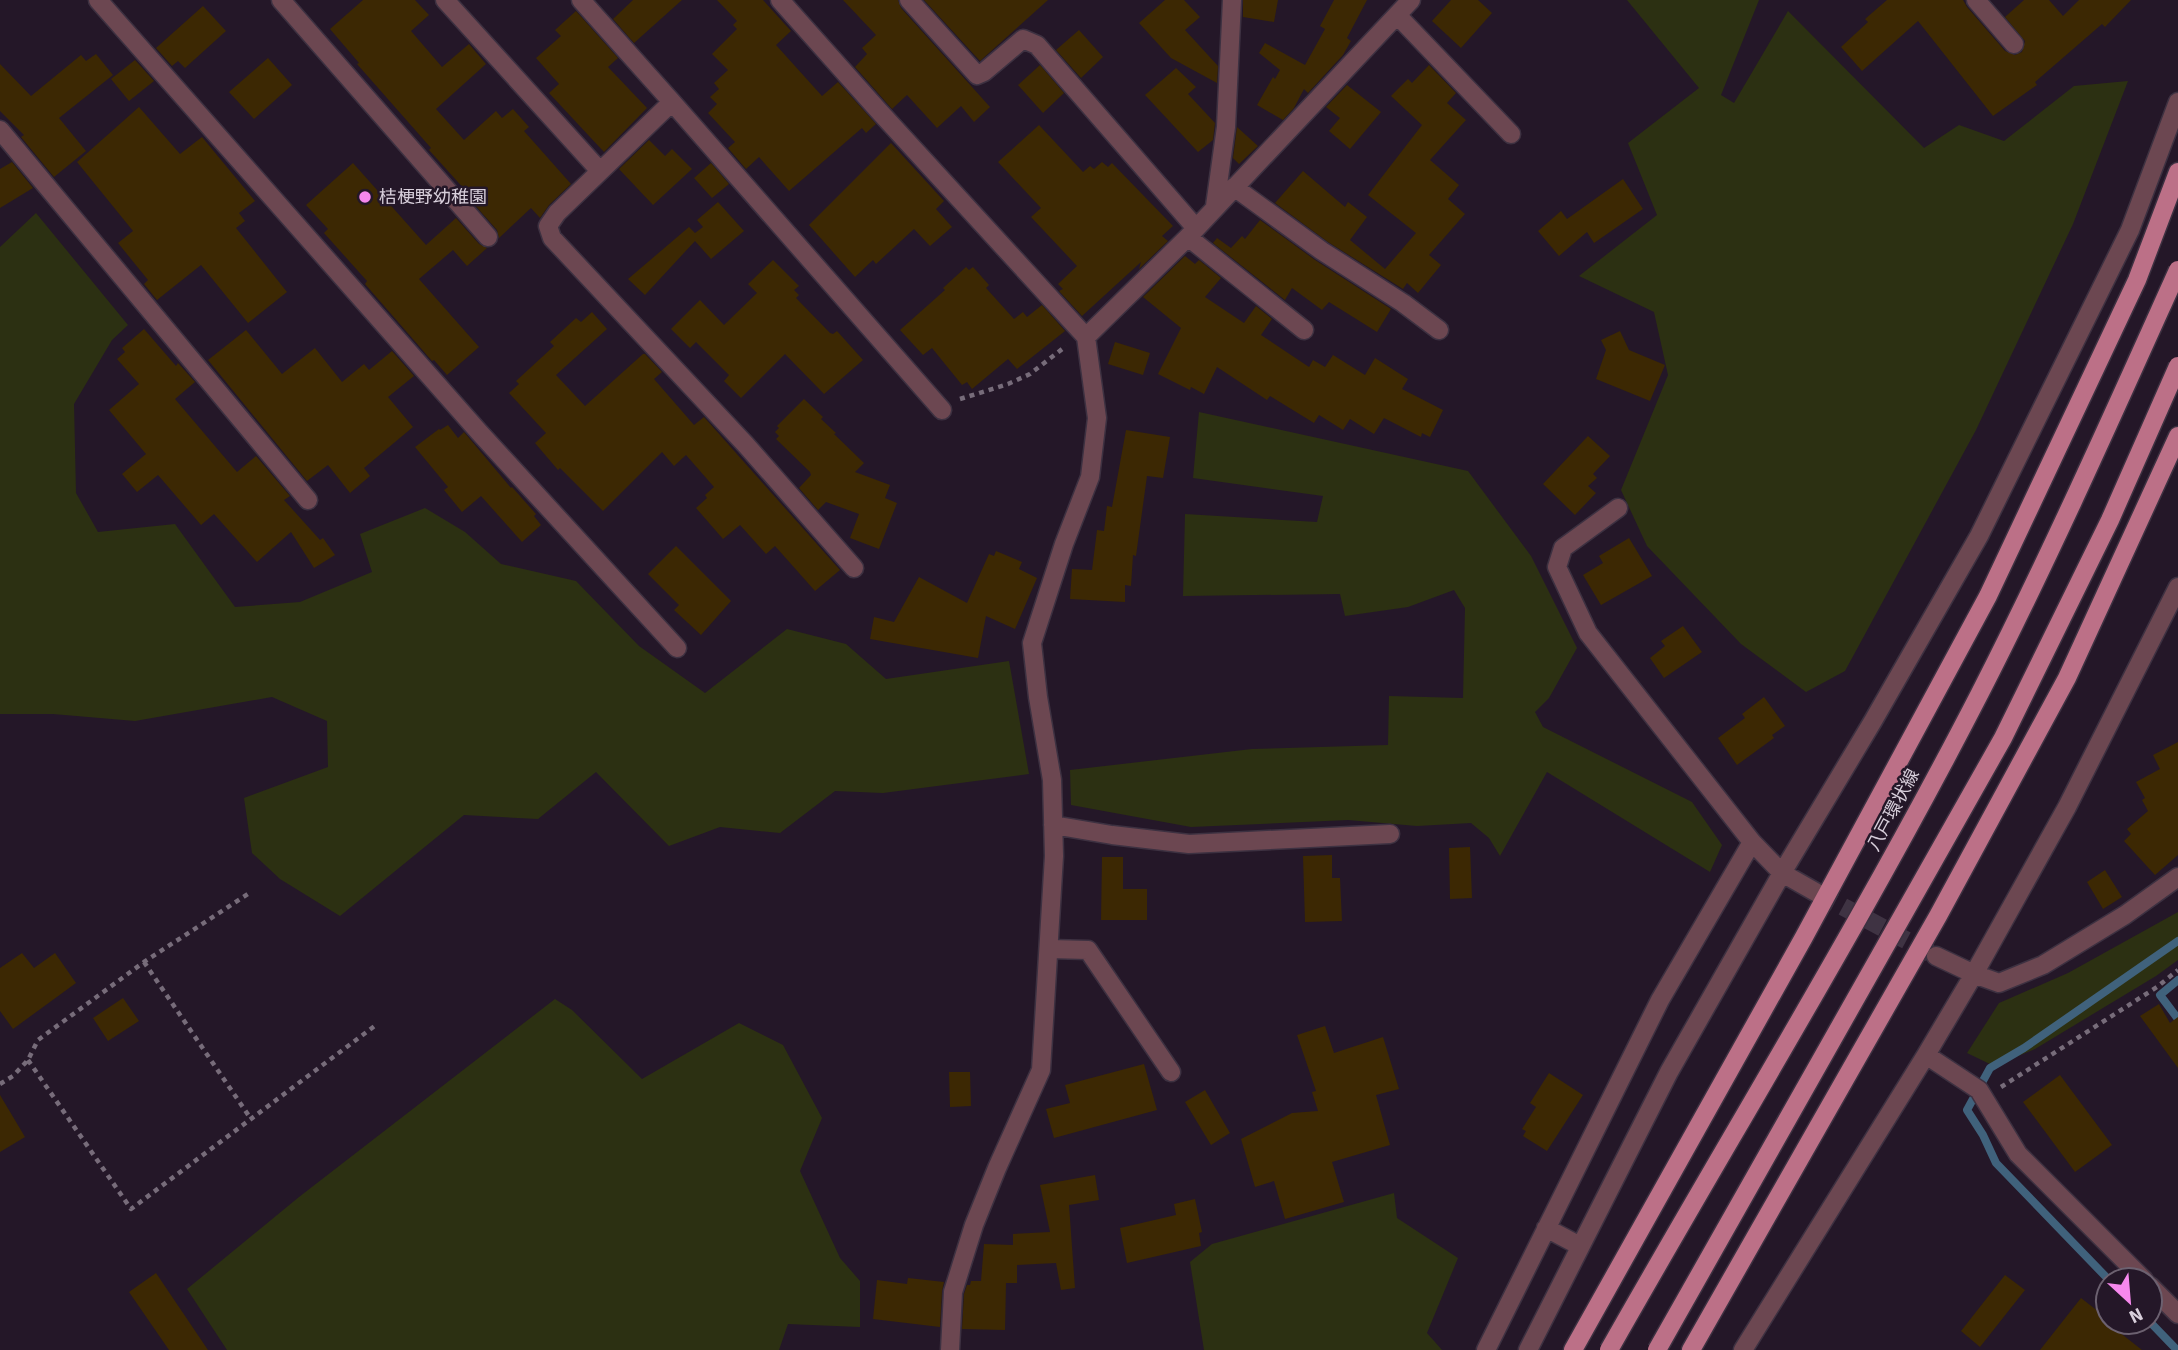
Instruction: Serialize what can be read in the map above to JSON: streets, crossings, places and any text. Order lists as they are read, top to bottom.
{
  "streets": {
    "main road": ["八戸環状線"]
  },
  "places": ["桔梗野幼稚園"],
  "north": "bottom right"
}
